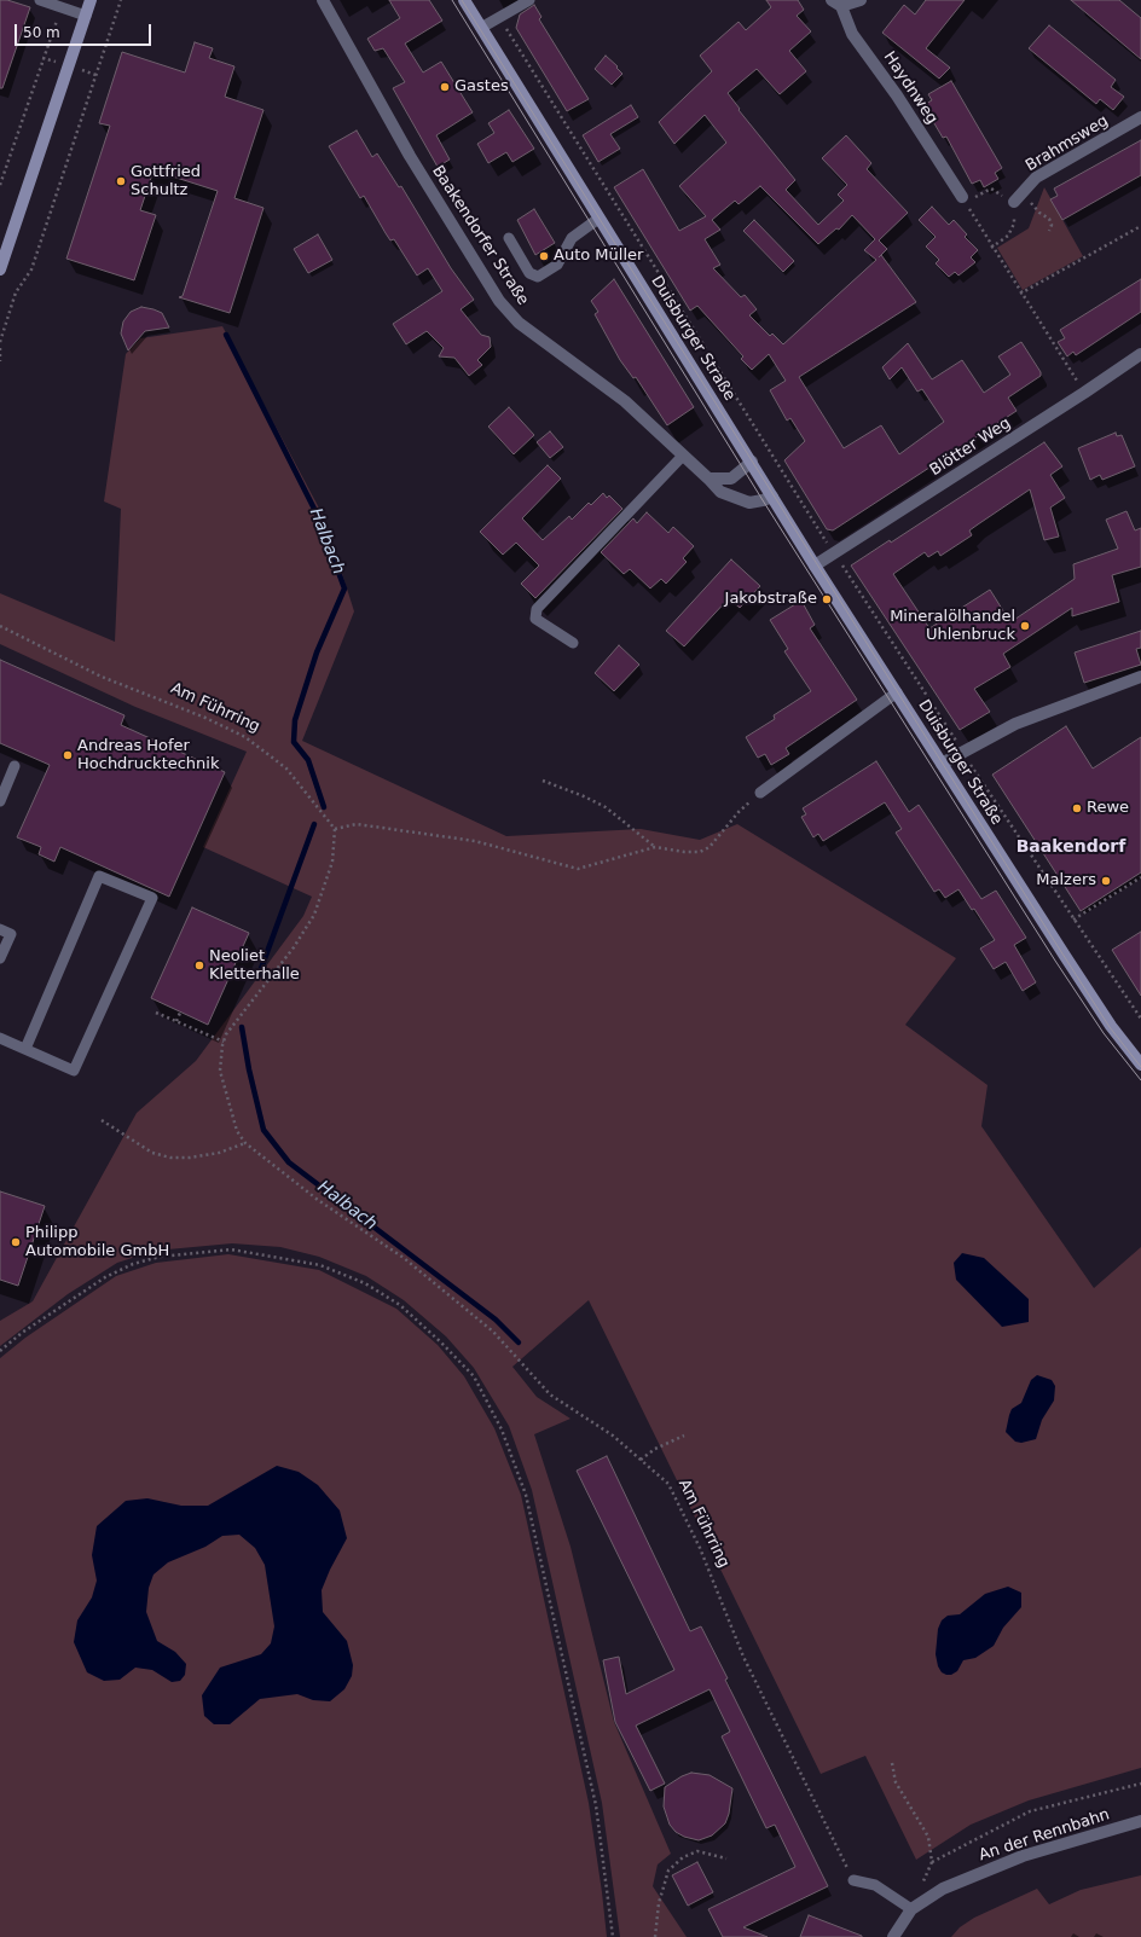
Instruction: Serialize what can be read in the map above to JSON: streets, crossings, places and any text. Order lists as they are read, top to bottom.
{
  "streets": {
    "main road": ["Duisburger Straße"],
    "street": [
      "Haydnweg",
      "Brahmsweg",
      "Baakendorfer Straße",
      "Blötter Weg",
      "An der Rennbahn"
    ],
    "path": ["Am Führring"]
  },
  "crossings": [
    ["Baakendorfer Straße", "Duisburger Straße"],
    ["Duisburger Straße", "Blötter Weg"]
  ],
  "districts": ["Baakendorf"],
  "water": ["Halbach"],
  "places": [
    "Gastes",
    "Gottfried Schultz",
    "Auto Müller",
    "Jakobstraße",
    "Mineralölhandel Uhlenbruck",
    "Andreas Hofer Hochdrucktechnik",
    "Rewe",
    "Malzers",
    "Neoliet Kletterhalle",
    "Philipp Automobile GmbH"
  ],
  "scale_bar": "50 m"
}
